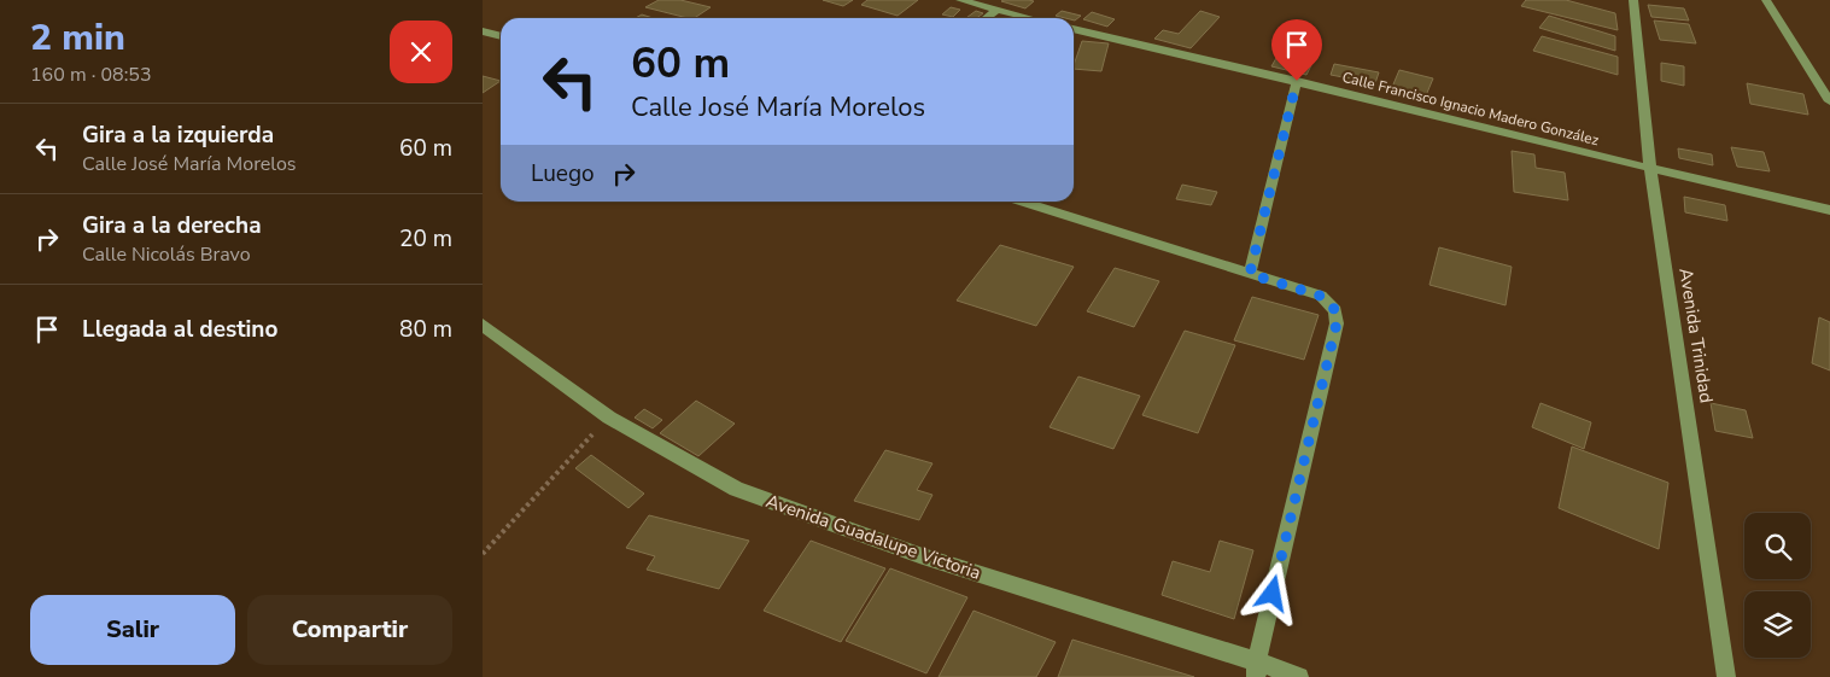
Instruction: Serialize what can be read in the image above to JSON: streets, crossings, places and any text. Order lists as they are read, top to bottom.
{
  "streets": {
    "street": ["Calle Francisco Ignacio Madero González", "Avenida Trinidad", "Avenida Guadalupe Victoria"]
  },
  "crossings": [
    ["Calle Francisco Ignacio Madero González", "Avenida Trinidad"]
  ],
  "page": {
    "heading": ["2 min", "160 m · 08:53"],
    "turn": ["60 m", "Calle José María Morelos"],
    "list": [
      {
        "name": "Gira a la izquierda",
        "note": "Calle José María Morelos",
        "value": "60 m"
      },
      {
        "name": "Gira a la derecha",
        "note": "Calle Nicolás Bravo",
        "value": "20 m"
      },
      {
        "name": "Llegada al destino",
        "value": "80 m"
      }
    ],
    "then": "Luego",
    "buttons": ["Salir", "Compartir"]
  }
}
